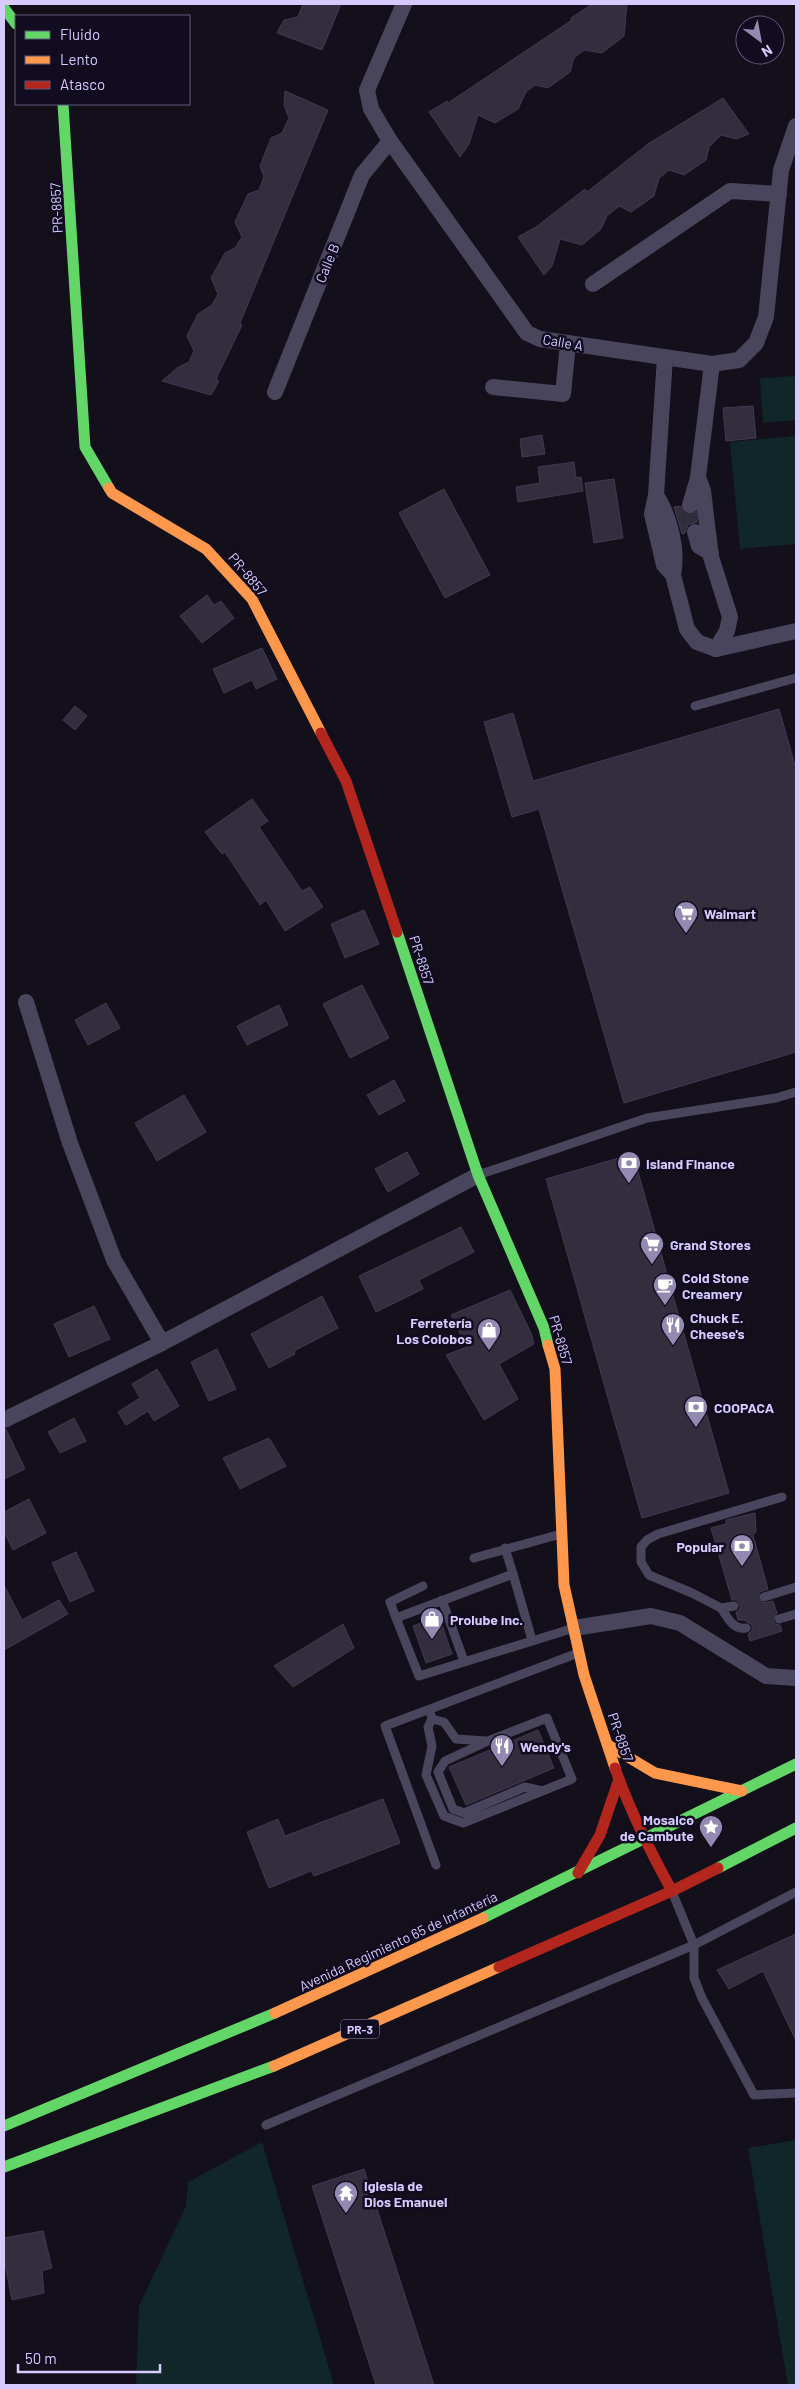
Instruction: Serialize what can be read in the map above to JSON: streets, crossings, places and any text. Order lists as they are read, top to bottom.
{
  "streets": {
    "main road": ["PR-8857", "Avenida Regimiento 65 de Infantería", "PR-3"],
    "street": ["Calle B", "Calle A"]
  },
  "crossings": [
    ["PR-8857", "Avenida Regimiento 65 de Infantería"],
    ["PR-8857", "PR-3"],
    ["Calle B", "Calle A"]
  ],
  "places": {
    "supermarket": ["Walmart", "Grand Stores"],
    "bank": ["Island Finance", "COOPACA", "Popular"],
    "cafe": ["Cold Stone Creamery"],
    "restaurant": ["Chuck E. Cheese's", "Wendy's"],
    "shop": ["Ferretería Los Colobos", "Prolube Inc."],
    "place": ["Mosaico de Cambute"],
    "temple": ["Iglesia de Dios Emanuel"]
  },
  "legend": ["Fluido", "Lento", "Atasco"],
  "scale_bar": "50 m",
  "north": "bottom right"
}
